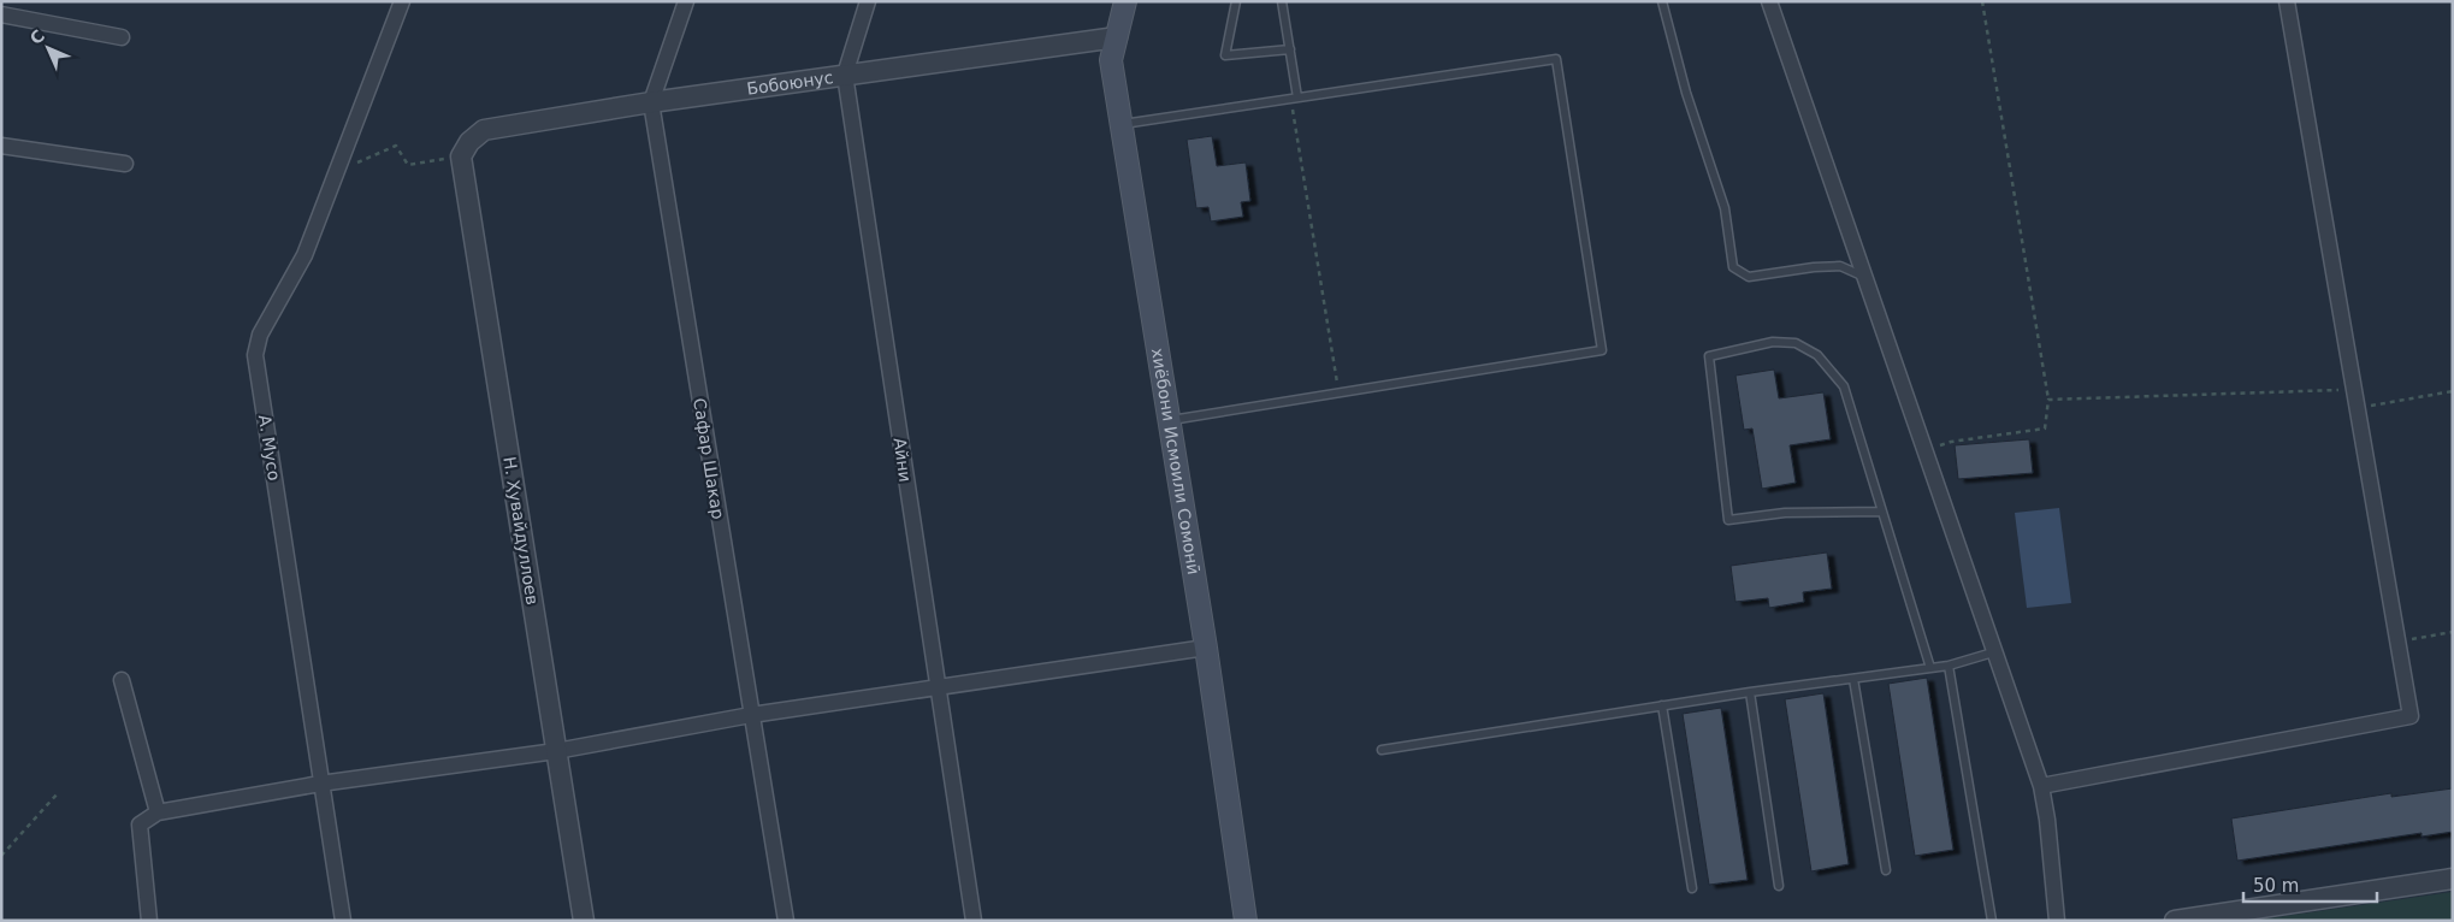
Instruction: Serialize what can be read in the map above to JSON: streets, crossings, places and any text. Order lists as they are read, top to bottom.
{
  "streets": {
    "main road": ["хиёбони Исмоили Сомонӣ"],
    "street": [
      "Бобоюнус",
      "А. Мусо",
      "Сафар Шакар",
      "Айни",
      "Н. Ҳувайдуллоев"
    ]
  },
  "crossings": [
    ["Бобоюнус", "Сафар Шакар"],
    ["Бобоюнус", "Айни"],
    ["Бобоюнус", "хиёбони Исмоили Сомонӣ"],
    ["Бобоюнус", "Н. Ҳувайдуллоев"]
  ],
  "scale_bar": "50 m",
  "north": "top left"
}
